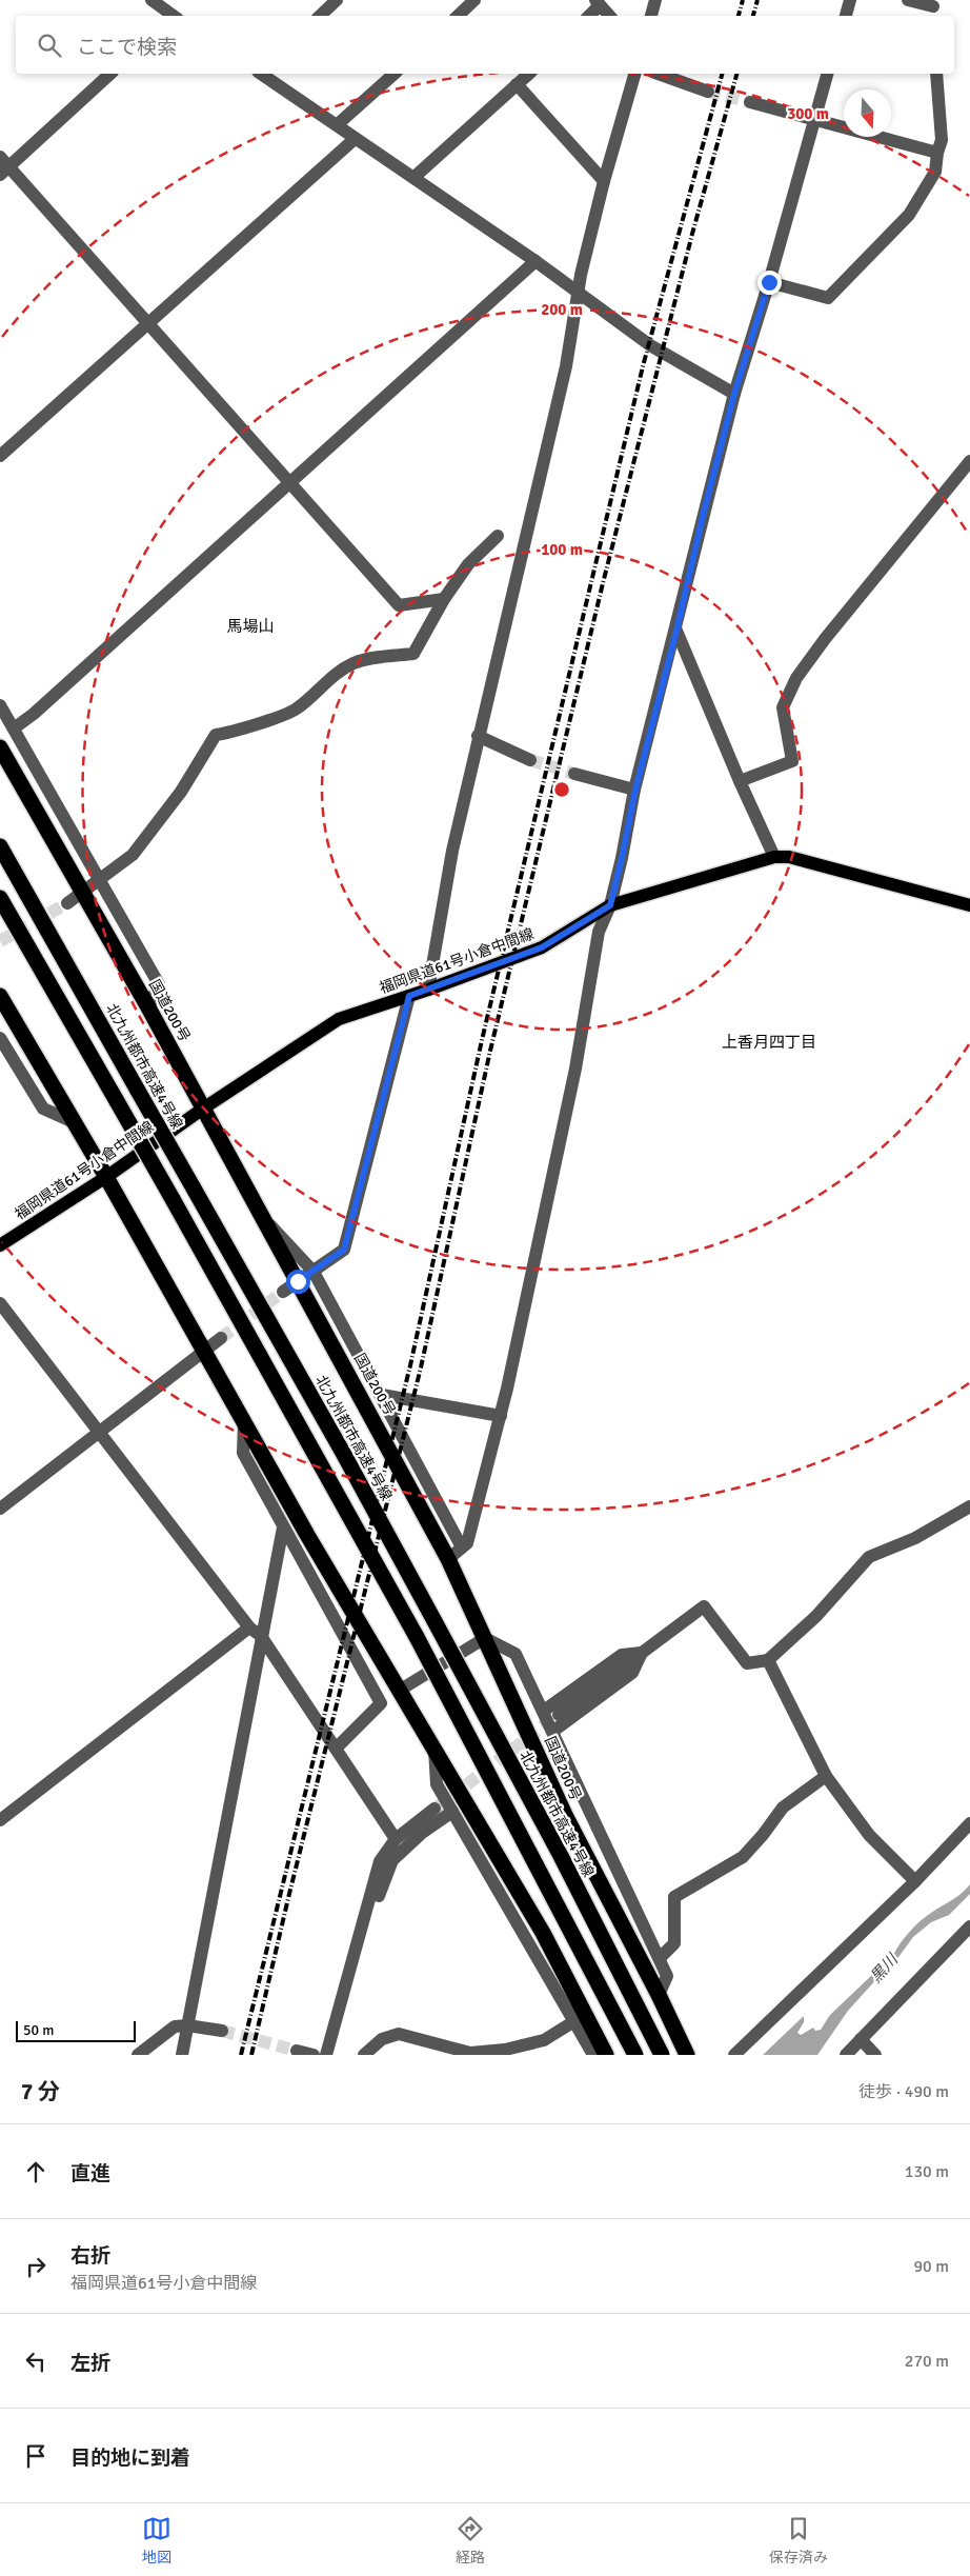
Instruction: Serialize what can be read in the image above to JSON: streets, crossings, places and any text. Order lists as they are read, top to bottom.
{
  "streets": {
    "highway": ["国道200号", "北九州都市高速4号線"],
    "main road": ["福岡県道61号小倉中間線"]
  },
  "crossings": [
    ["福岡県道61号小倉中間線", "国道200号"]
  ],
  "districts": ["馬場山", "上香月四丁目"],
  "water": ["黒川"],
  "scale_bar": "50 m",
  "north": "bottom",
  "page": {
    "search": "ここで検索",
    "scale": "50 m",
    "heading": ["7 分", "徒歩 · 490 m"],
    "list": [
      ["直進", "130 m"],
      ["右折", "福岡県道61号小倉中間線", "90 m"],
      ["左折", "270 m"],
      "目的地に到着"
    ],
    "nav": ["地図", "経路", "保存済み"]
  },
  "rings": ["300 m", "200 m", "100 m"]
}
